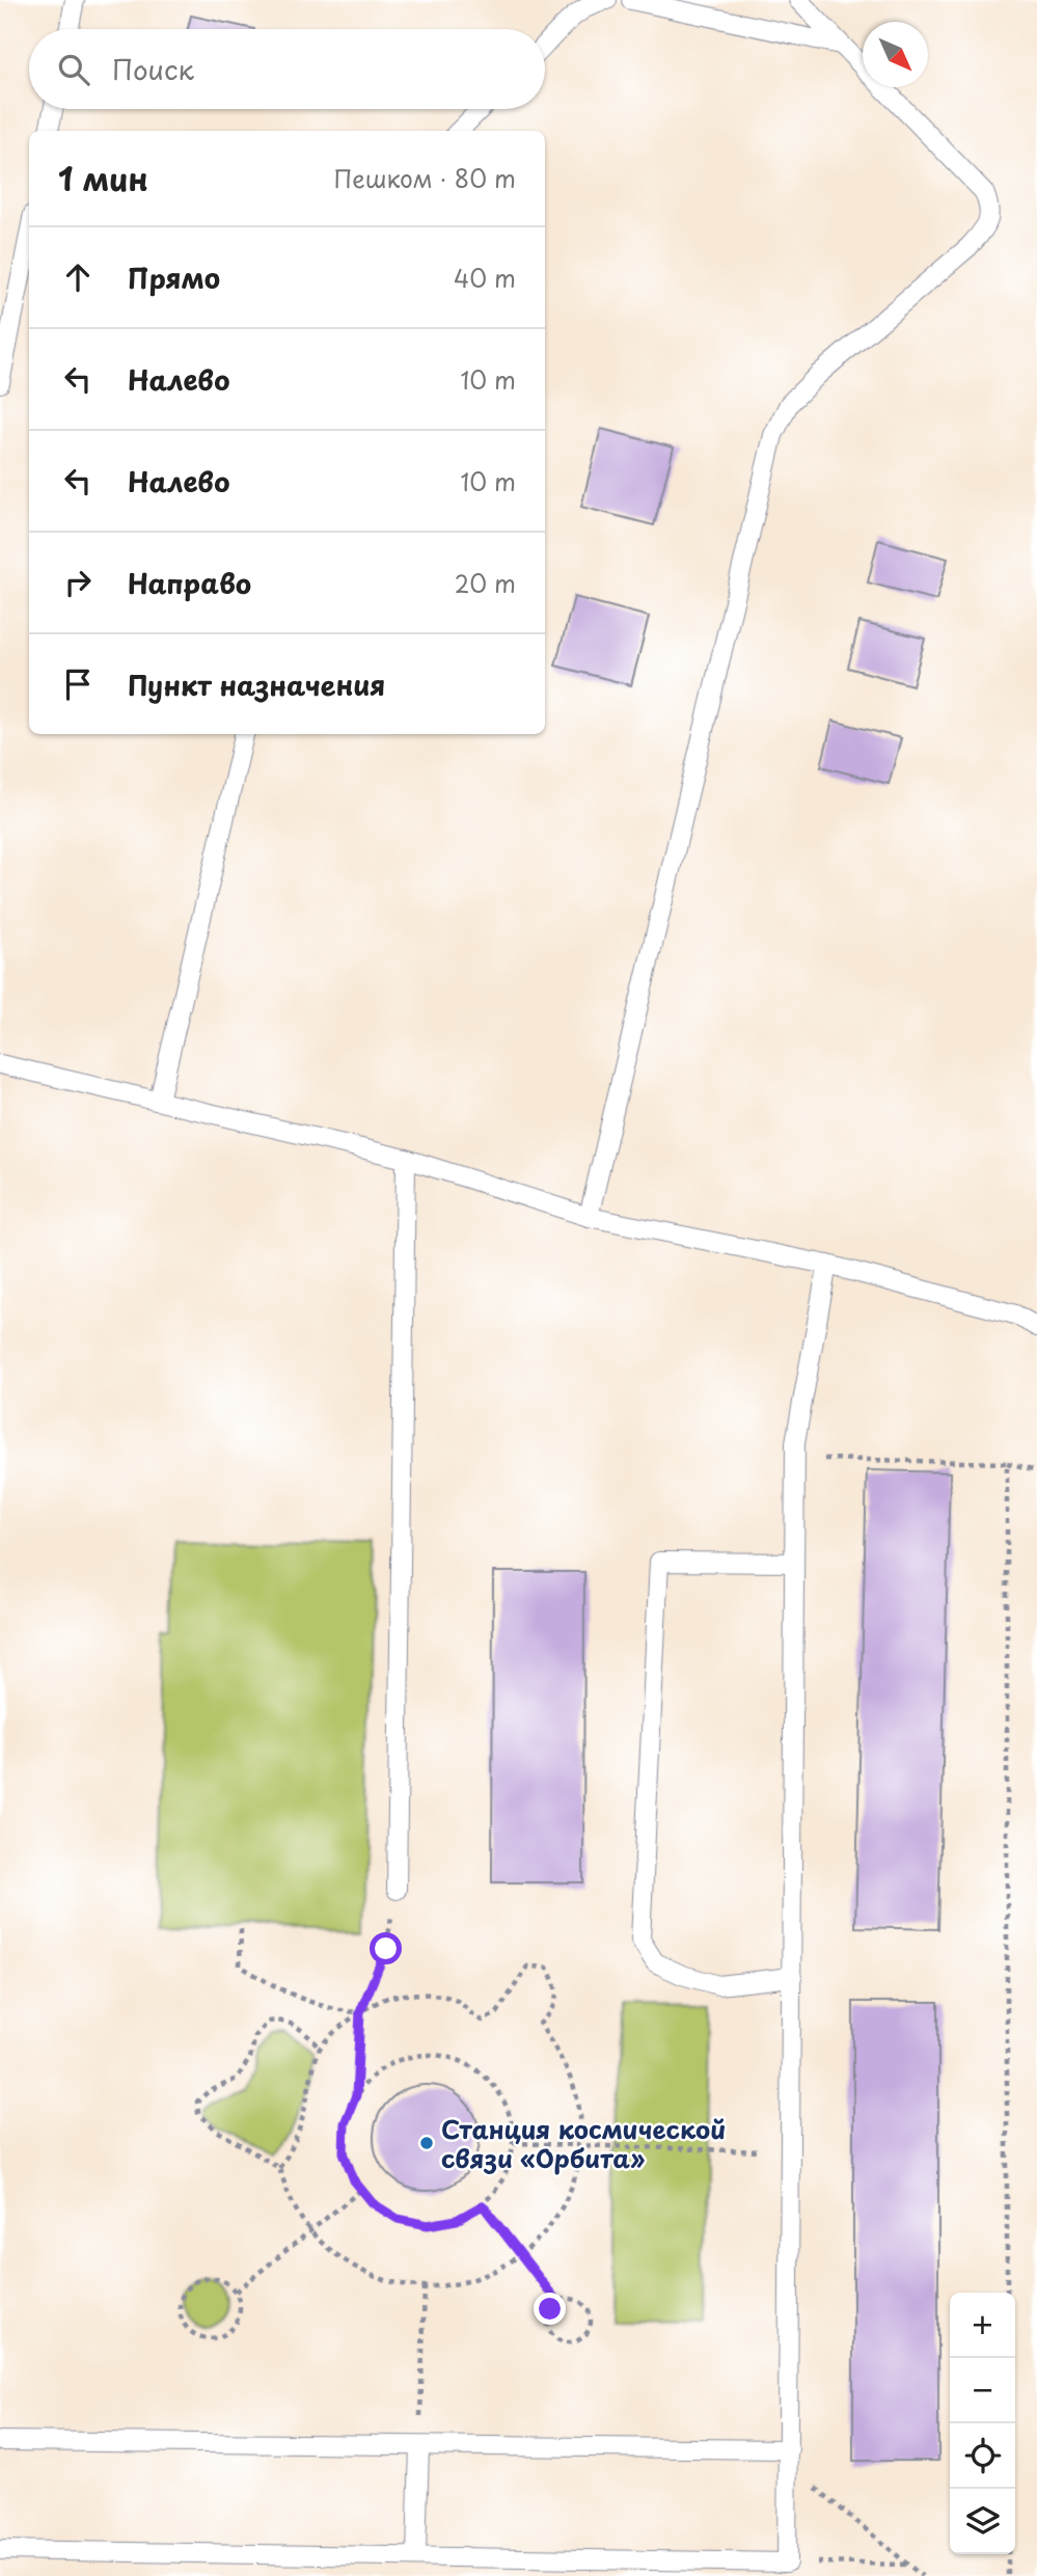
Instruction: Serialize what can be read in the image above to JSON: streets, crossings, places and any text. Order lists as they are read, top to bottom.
{
  "places": ["Станция космической связи «Орбита»"],
  "north": "bottom right",
  "page": {
    "search": "Поиск",
    "heading": ["1 мин", "Пешком · 80 m"],
    "list": [
      ["Прямо", "40 m"],
      ["Налево", "10 m"],
      ["Налево", "10 m"],
      ["Направо", "20 m"],
      "Пункт назначения"
    ],
    "map_buttons": ["+", "−"]
  }
}
